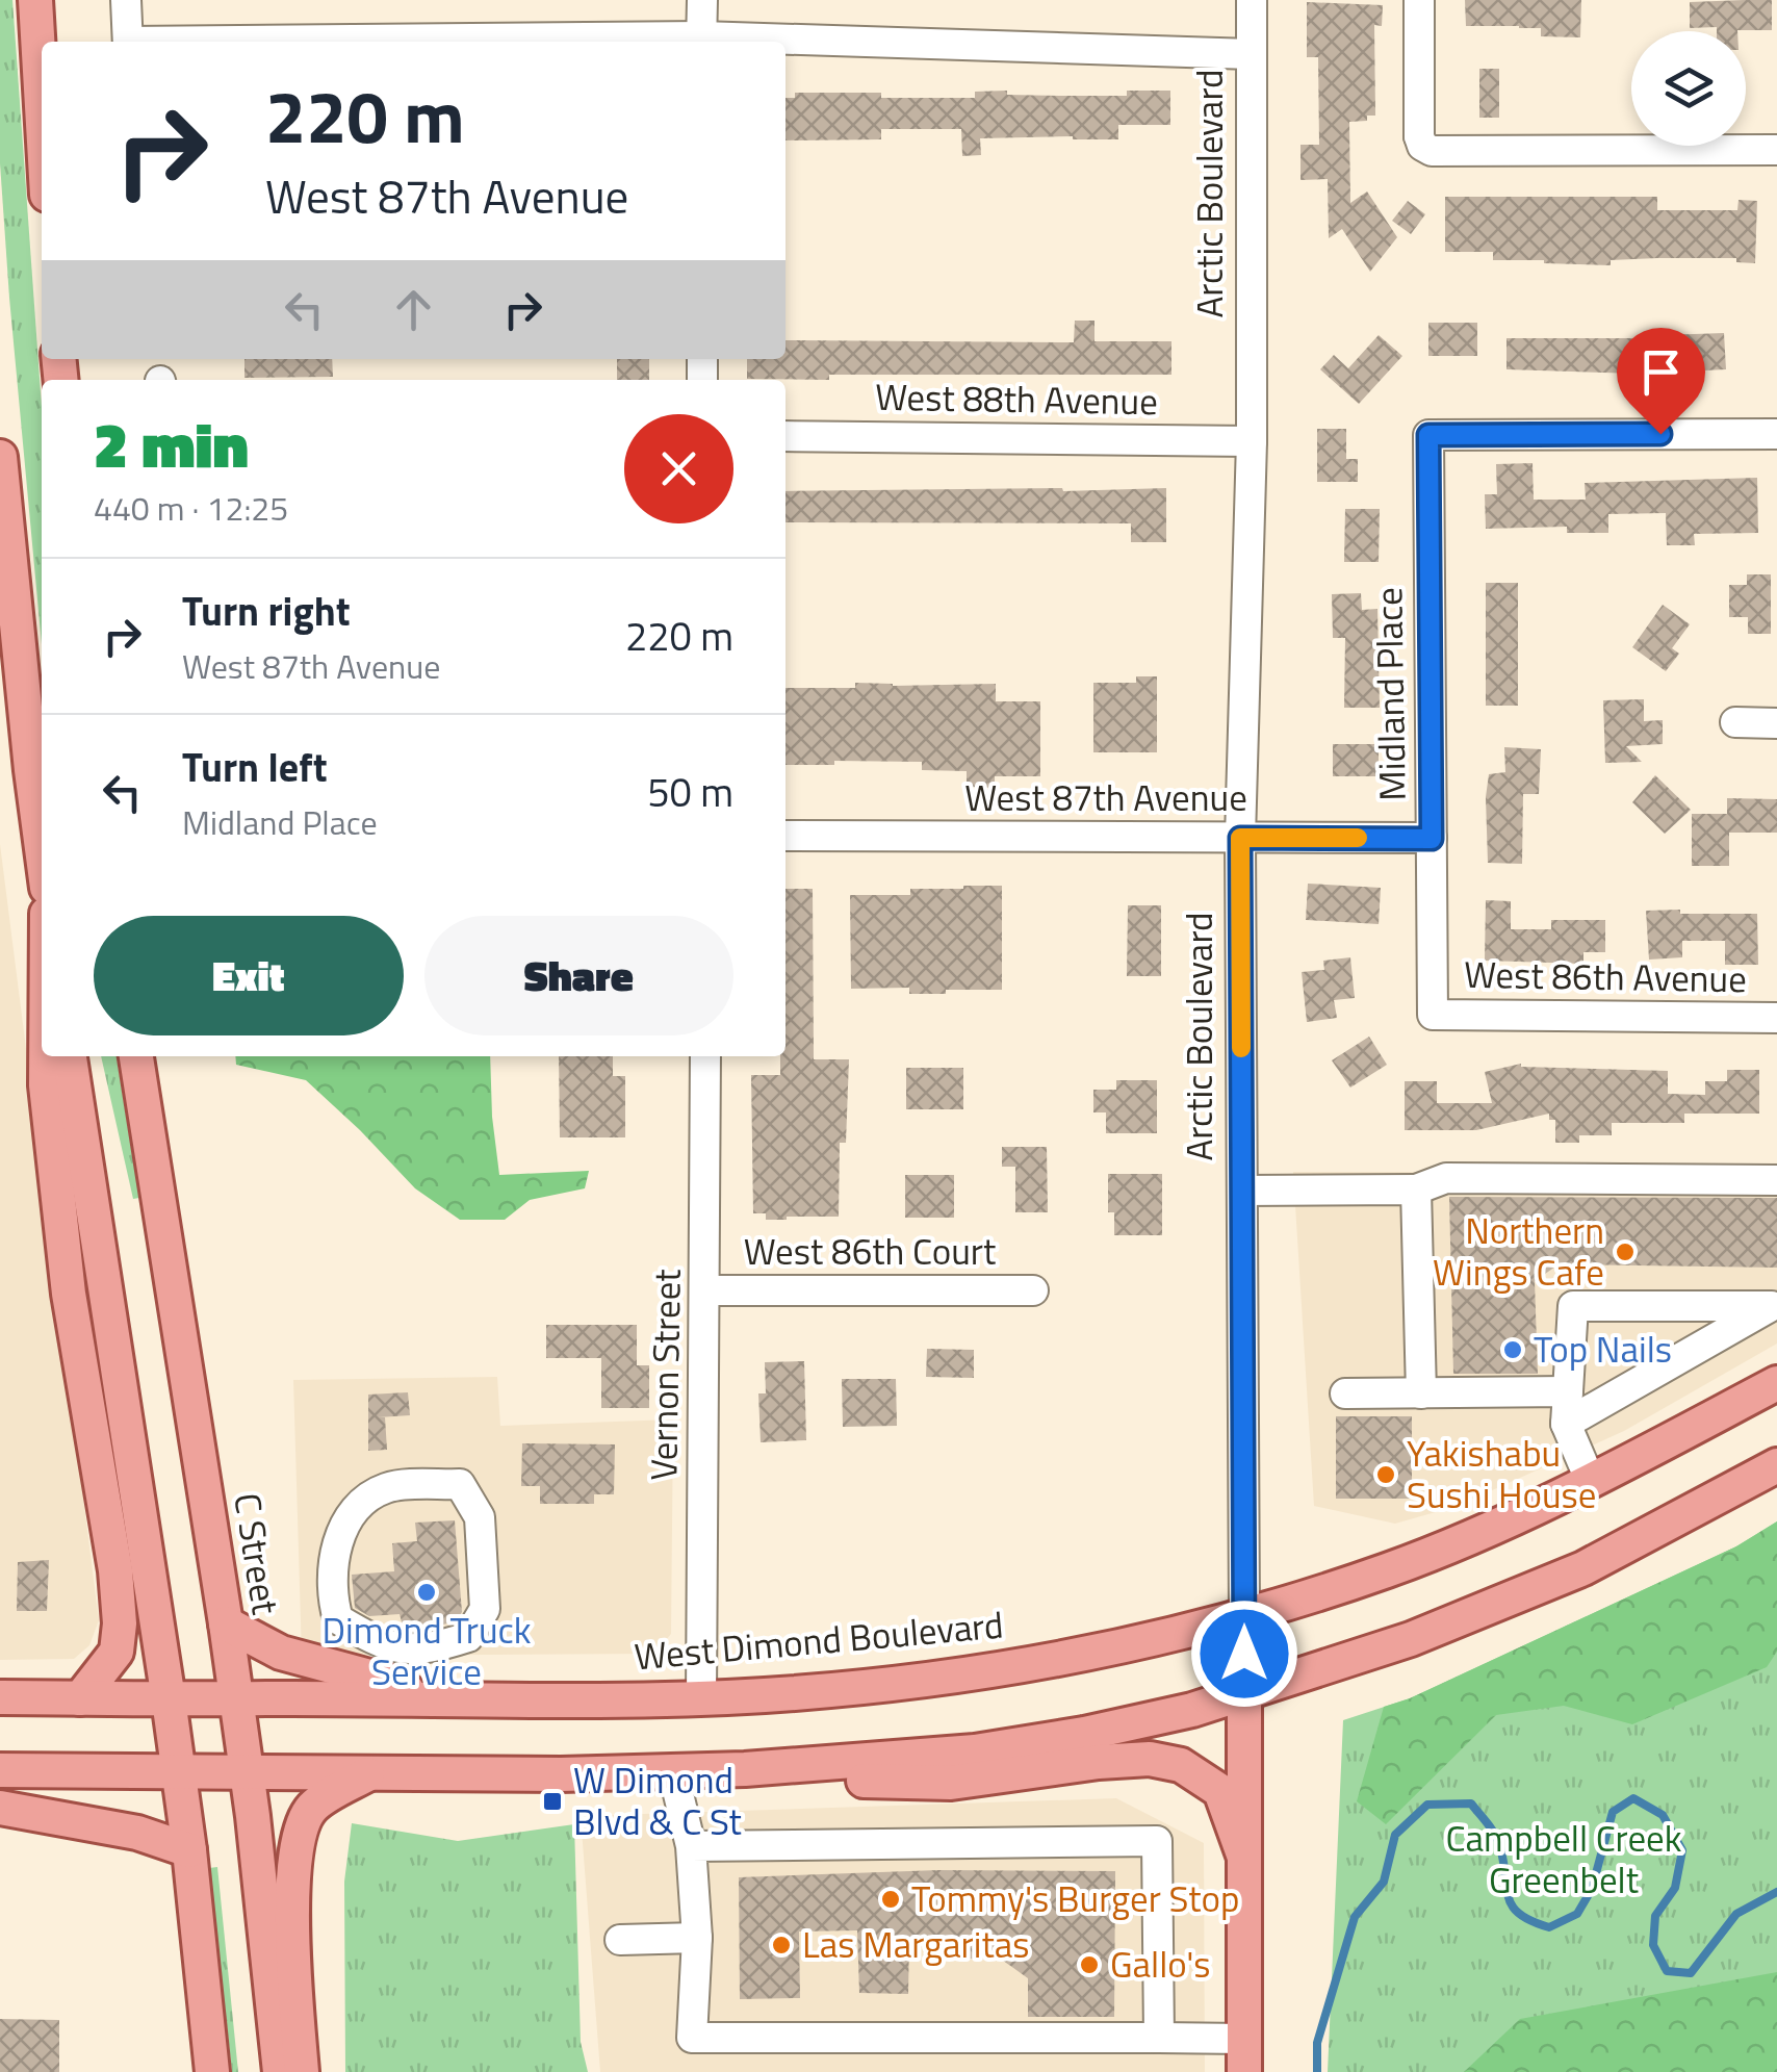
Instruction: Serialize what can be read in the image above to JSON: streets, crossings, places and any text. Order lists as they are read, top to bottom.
{
  "streets": {
    "main road": ["Arctic Boulevard", "C Street", "West Dimond Boulevard"],
    "street": [
      "West 88th Avenue",
      "Midland Place",
      "West 87th Avenue",
      "West 86th Avenue",
      "West 86th Court",
      "Vernon Street"
    ]
  },
  "crossings": [
    ["Arctic Boulevard", "West 88th Avenue"],
    ["Arctic Boulevard", "West 87th Avenue"],
    ["Arctic Boulevard", "West Dimond Boulevard"],
    ["Midland Place", "West 87th Avenue"],
    ["Midland Place", "West 86th Avenue"],
    ["West 86th Court", "Vernon Street"],
    ["Vernon Street", "West Dimond Boulevard"],
    ["C Street", "West Dimond Boulevard"]
  ],
  "parks": ["Campbell Creek Greenbelt"],
  "places": {
    "other": [
      "Northern Wings Cafe",
      "Top Nails",
      "Yakishabu Sushi House",
      "Dimond Truck Service",
      "Tommy's Burger Stop",
      "Las Margaritas",
      "Gallo's"
    ],
    "transit": ["W Dimond Blvd & C St"]
  },
  "page": {
    "turn": ["220 m", "West 87th Avenue"],
    "heading": ["2 min", "440 m · 12:25"],
    "list": [
      {
        "name": "Turn right",
        "note": "West 87th Avenue",
        "value": "220 m"
      },
      {
        "name": "Turn left",
        "note": "Midland Place",
        "value": "50 m"
      }
    ],
    "buttons": ["Exit", "Share"]
  }
}
